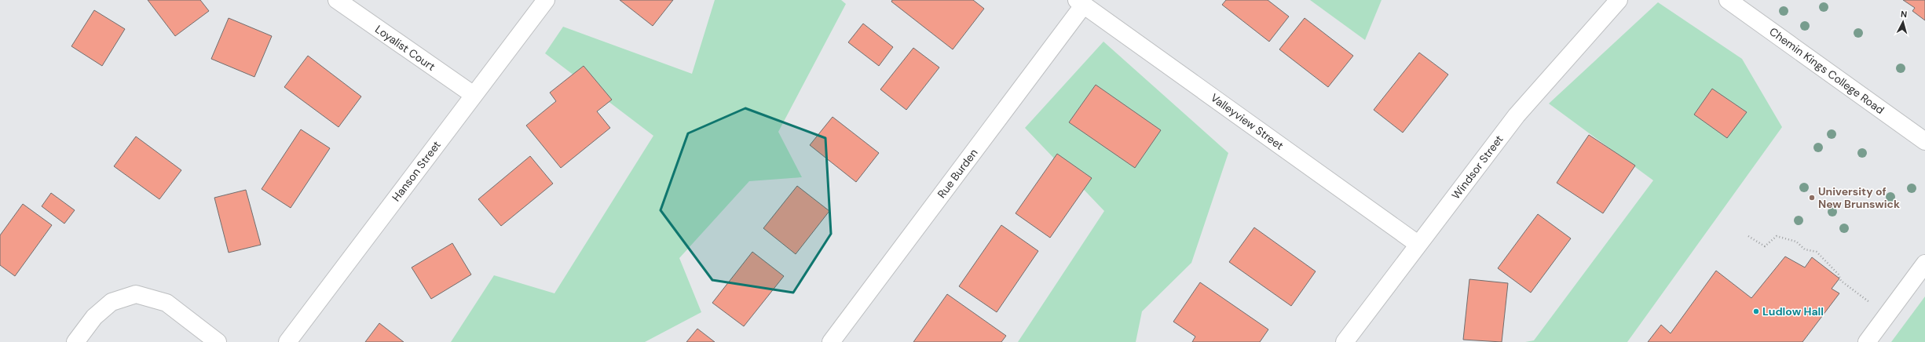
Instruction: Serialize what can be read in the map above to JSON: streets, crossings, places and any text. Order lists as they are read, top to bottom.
{
  "streets": {
    "street": [
      "Loyalist Court",
      "Chemin Kings College Road",
      "Valleyview Street",
      "Windsor Street",
      "Hanson Street",
      "Rue Burden"
    ]
  },
  "crossings": [
    ["Loyalist Court", "Hanson Street"],
    ["Valleyview Street", "Windsor Street"],
    ["Valleyview Street", "Rue Burden"]
  ],
  "places": ["University of New Brunswick", "Ludlow Hall"],
  "north": "top"
}
